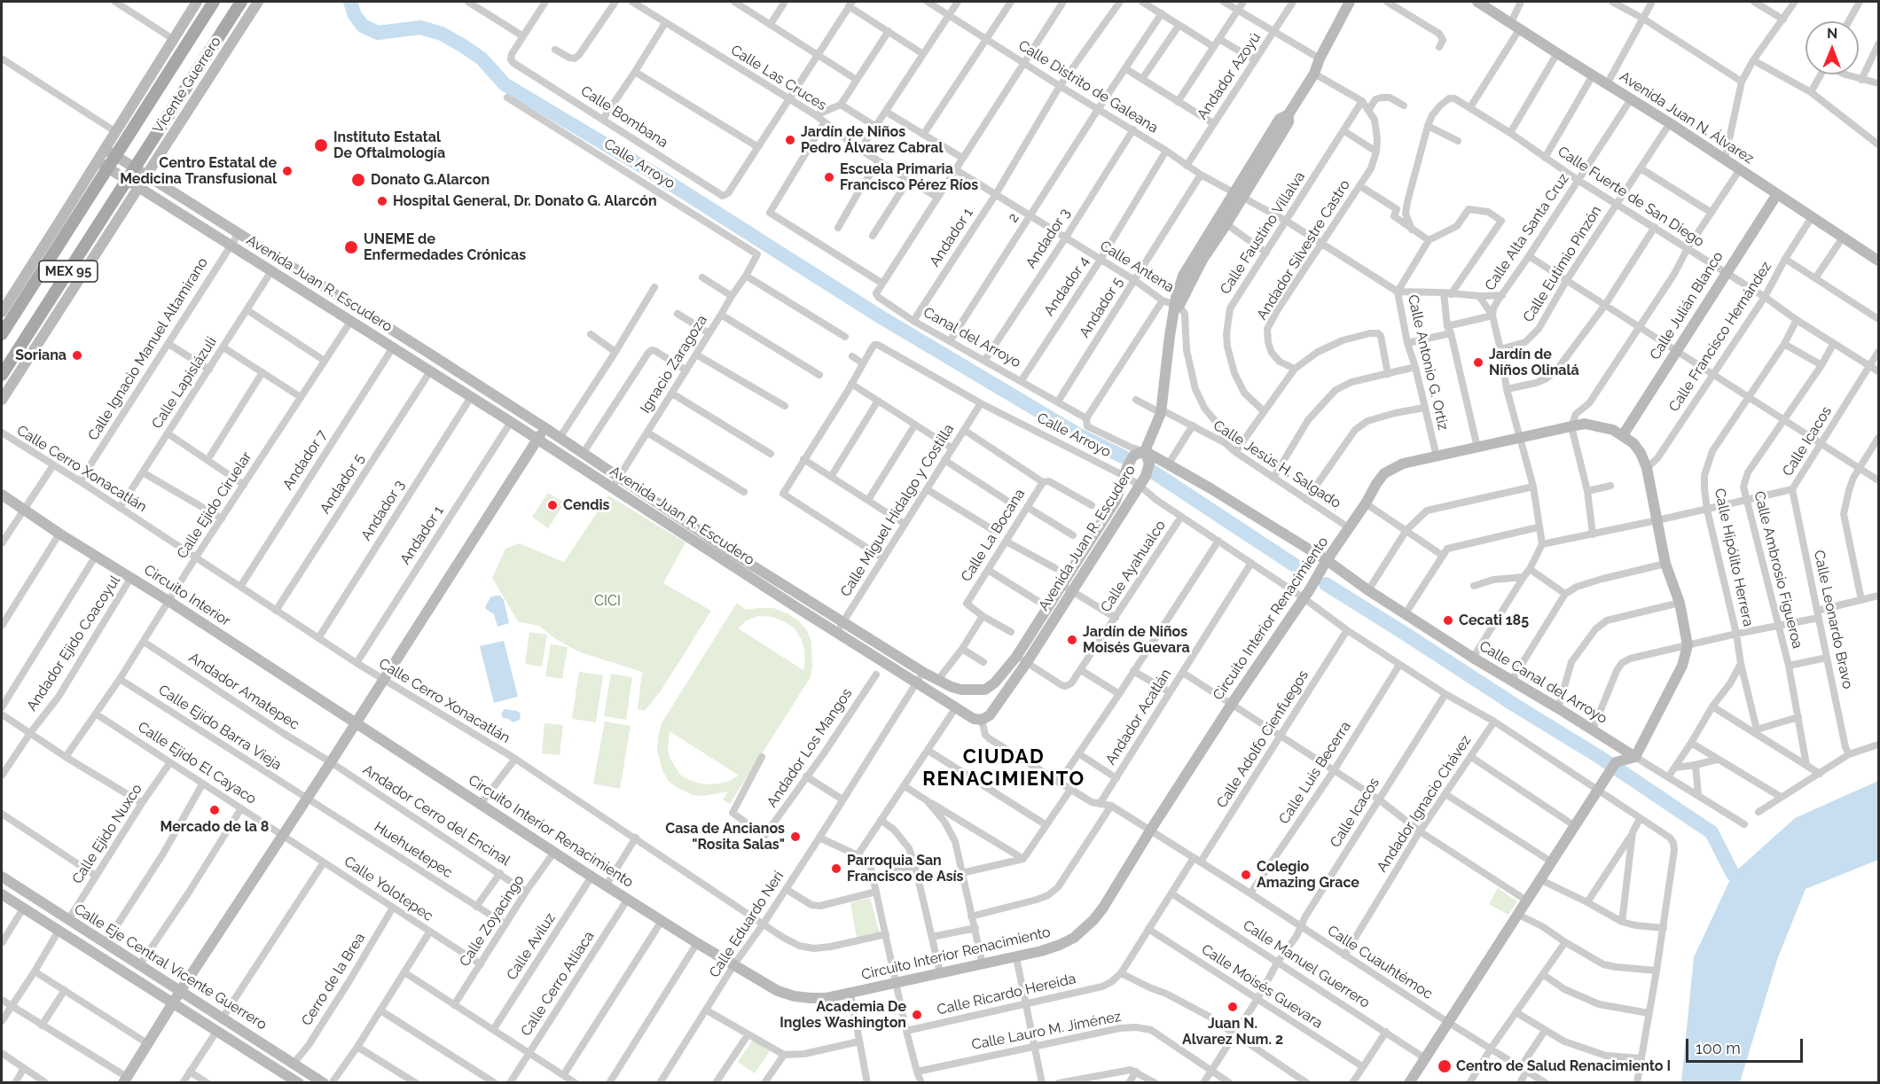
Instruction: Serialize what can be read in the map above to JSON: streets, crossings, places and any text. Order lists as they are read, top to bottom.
{
  "streets": {
    "main road": [
      "Vicente Guerrero",
      "Avenida Juan N. Álvarez",
      "MEX 95",
      "Avenida Juan R. Escudero",
      "Calle Julián Blanco",
      "Circuito Interior",
      "Circuito Interior Renacimiento",
      "Calle Canal del Arroyo",
      "Calle Eje Central Vicente Guerrero"
    ],
    "street": [
      "Andador Azoyú",
      "Calle Las Cruces",
      "Calle Distrito de Galeana",
      "Calle Bombana",
      "Calle Arroyo",
      "Calle Fuerte de San Diego",
      "2",
      "Calle Alta Santa Cruz",
      "Calle Faustino Villalva",
      "Andador 1",
      "Andador 3",
      "Andador Silvestre Castro",
      "Calle Eutimio Pinzón",
      "Calle Antena",
      "Andador 4",
      "Andador 5",
      "Calle Francisco Hernández",
      "Canal del Arroyo",
      "Calle Ignacio Manuel Altamirano",
      "Calle Antonio G. Ortiz",
      "Ignacio Zaragoza",
      "Calle Lapislázuli",
      "Calle Icacos",
      "Andador 7",
      "Calle Jesús H. Salgado",
      "Calle Cerro Xonacatlán",
      "Calle Ejido Ciruelar",
      "Calle Miguel Hidalgo y Costilla",
      "Calle La Bocana",
      "Calle Hipólito Herrera",
      "Calle Ayahualco",
      "Calle Ambrosio Figueroa",
      "Calle Leonardo Bravo",
      "Andador Ejido Coacoyul",
      "Andador Amatepec",
      "Andador Acatlán",
      "Calle Ejido Barra Vieja",
      "Calle Adolfo Cienfuegos",
      "Andador Los Mangos",
      "Calle Ejido El Cayaco",
      "Calle Luis Becerra",
      "Andador Ignacio Chávez",
      "Andador Cerro del Encinal",
      "Calle Ejido Nuxco",
      "Huehuetepec",
      "Calle Yolotepec",
      "Calle Zoyacingo",
      "Calle Eduardo Neri",
      "Calle Aviluz",
      "Calle Cuauhtémoc",
      "Calle Manuel Guerrero",
      "Cerro de la Brea",
      "Calle Cerro Atliaca",
      "Calle Moisés Guevara",
      "Calle Ricardo Hereida",
      "Calle Lauro M. Jiménez"
    ]
  },
  "crossings": [
    ["Andador Azoyú", "Calle Distrito de Galeana"],
    ["Vicente Guerrero", "Avenida Juan R. Escudero"],
    ["Calle Distrito de Galeana", "2"],
    ["Calle Distrito de Galeana", "Calle Faustino Villalva"],
    ["Calle Distrito de Galeana", "Andador 1"],
    ["Calle Distrito de Galeana", "Andador 3"],
    ["Calle Distrito de Galeana", "Andador Silvestre Castro"],
    ["Calle Distrito de Galeana", "Avenida Juan R. Escudero"],
    ["Calle Distrito de Galeana", "Andador 4"],
    ["Calle Distrito de Galeana", "Andador 5"],
    ["Calle Distrito de Galeana", "Calle Antonio G. Ortiz"],
    ["Avenida Juan N. Álvarez", "Calle Alta Santa Cruz"],
    ["Avenida Juan N. Álvarez", "Calle Eutimio Pinzón"],
    ["Avenida Juan N. Álvarez", "Calle Julián Blanco"],
    ["Avenida Juan N. Álvarez", "Calle Francisco Hernández"],
    ["Calle Arroyo", "Avenida Juan R. Escudero"],
    ["Calle Arroyo", "Ignacio Zaragoza"],
    ["Calle Arroyo", "Calle Miguel Hidalgo y Costilla"],
    ["Calle Arroyo", "Calle Ayahualco"],
    ["Calle Arroyo", "Circuito Interior Renacimiento"],
    ["Calle Arroyo", "Andador Acatlán"],
    ["Calle Fuerte de San Diego", "Calle Alta Santa Cruz"],
    ["Calle Fuerte de San Diego", "Calle Eutimio Pinzón"],
    ["Calle Fuerte de San Diego", "Calle Julián Blanco"],
    ["Calle Fuerte de San Diego", "Calle Francisco Hernández"],
    ["Calle Fuerte de San Diego", "Calle Icacos"],
    ["Calle Fuerte de San Diego", "Calle Hipólito Herrera"],
    ["Calle Fuerte de San Diego", "Calle Ambrosio Figueroa"],
    ["2", "Calle Antena"],
    ["2", "Canal del Arroyo"],
    ["Andador 1", "Calle Antena"],
    ["Andador 1", "Avenida Juan R. Escudero"],
    ["Andador 1", "Canal del Arroyo"],
    ["Andador 1", "Calle Cerro Xonacatlán"],
    ["Andador 3", "Calle Antena"],
    ["Andador 3", "Avenida Juan R. Escudero"],
    ["Andador 3", "Canal del Arroyo"],
    ["Andador 3", "Calle Cerro Xonacatlán"],
    ["Calle Antena", "Avenida Juan R. Escudero"],
    ["Calle Antena", "Andador 4"],
    ["Calle Antena", "Andador 5"],
    ["Calle Antena", "Calle Jesús H. Salgado"],
    ["MEX 95", "Avenida Juan R. Escudero"],
    ["Avenida Juan R. Escudero", "Andador 5"],
    ["Avenida Juan R. Escudero", "Calle Ignacio Manuel Altamirano"],
    ["Avenida Juan R. Escudero", "Ignacio Zaragoza"],
    ["Avenida Juan R. Escudero", "Calle Lapislázuli"],
    ["Avenida Juan R. Escudero", "Andador 7"],
    ["Avenida Juan R. Escudero", "Calle Jesús H. Salgado"],
    ["Avenida Juan R. Escudero", "Calle Ejido Ciruelar"],
    ["Avenida Juan R. Escudero", "Calle Miguel Hidalgo y Costilla"],
    ["Avenida Juan R. Escudero", "Calle Ayahualco"],
    ["Avenida Juan R. Escudero", "Calle Canal del Arroyo"],
    ["Avenida Juan R. Escudero", "Calle Eduardo Neri"],
    ["Andador 4", "Canal del Arroyo"],
    ["Calle Julián Blanco", "Circuito Interior Renacimiento"],
    ["Andador 5", "Canal del Arroyo"],
    ["Andador 5", "Calle Cerro Xonacatlán"],
    ["Andador 5", "Calle Canal del Arroyo"],
    ["Calle Francisco Hernández", "Circuito Interior Renacimiento"],
    ["Canal del Arroyo", "Calle Canal del Arroyo"],
    ["Calle Ignacio Manuel Altamirano", "Calle Cerro Xonacatlán"],
    ["Calle Antonio G. Ortiz", "Circuito Interior Renacimiento"],
    ["Calle Lapislázuli", "Calle Cerro Xonacatlán"],
    ["Calle Icacos", "Calle Hipólito Herrera"],
    ["Calle Icacos", "Calle Ambrosio Figueroa"],
    ["Calle Icacos", "Circuito Interior Renacimiento"],
    ["Calle Icacos", "Calle Leonardo Bravo"],
    ["Calle Icacos", "Calle Cuauhtémoc"],
    ["Calle Icacos", "Calle Manuel Guerrero"],
    ["Calle Icacos", "Calle Moisés Guevara"],
    ["Calle Icacos", "Calle Lauro M. Jiménez"],
    ["Andador 7", "Calle Cerro Xonacatlán"],
    ["Calle Jesús H. Salgado", "Circuito Interior Renacimiento"],
    ["Calle Cerro Xonacatlán", "Calle Ejido Ciruelar"],
    ["Calle Cerro Xonacatlán", "Calle Eduardo Neri"],
    ["Calle Ejido Ciruelar", "Circuito Interior"],
    ["Calle Ejido Ciruelar", "Andador Amatepec"],
    ["Calle Ejido Ciruelar", "Calle Ejido Barra Vieja"],
    ["Calle Ejido Ciruelar", "Calle Ejido El Cayaco"],
    ["Circuito Interior", "Circuito Interior Renacimiento"],
    ["Circuito Interior", "Andador Ejido Coacoyul"],
    ["Circuito Interior Renacimiento", "Calle Canal del Arroyo"],
    ["Circuito Interior Renacimiento", "Calle Zoyacingo"],
    ["Circuito Interior Renacimiento", "Calle Eduardo Neri"],
    ["Circuito Interior Renacimiento", "Calle Aviluz"],
    ["Circuito Interior Renacimiento", "Calle Cuauhtémoc"],
    ["Circuito Interior Renacimiento", "Calle Cerro Atliaca"],
    ["Andador Amatepec", "Andador Cerro del Encinal"],
    ["Calle Ejido Barra Vieja", "Huehuetepec"],
    ["Calle Adolfo Cienfuegos", "Calle Cuauhtémoc"],
    ["Calle Adolfo Cienfuegos", "Calle Manuel Guerrero"],
    ["Calle Adolfo Cienfuegos", "Calle Moisés Guevara"],
    ["Calle Adolfo Cienfuegos", "Calle Ricardo Hereida"],
    ["Calle Ejido El Cayaco", "Calle Ejido Nuxco"],
    ["Calle Ejido El Cayaco", "Calle Yolotepec"],
    ["Calle Luis Becerra", "Calle Cuauhtémoc"],
    ["Andador Ignacio Chávez", "Calle Cuauhtémoc"],
    ["Andador Cerro del Encinal", "Calle Zoyacingo"],
    ["Calle Ejido Nuxco", "Calle Eje Central Vicente Guerrero"],
    ["Huehuetepec", "Calle Zoyacingo"],
    ["Calle Yolotepec", "Calle Zoyacingo"],
    ["Calle Yolotepec", "Cerro de la Brea"],
    ["Calle Eje Central Vicente Guerrero", "Cerro de la Brea"]
  ],
  "districts": ["CIUDAD RENACIMIENTO"],
  "parks": ["CICI"],
  "places": [
    "Jardín de Niños Pedro Álvarez Cabral",
    "Instituto Estatal De Oftalmología",
    "Centro Estatal de Medicina Transfusional",
    "Escuela Primaria Francisco Pérez Ríos",
    "Donato G.Alarcon",
    "Hospital General, Dr. Donato G. Alarcón",
    "UNEME de Enfermedades Crónicas",
    "Soriana",
    "Jardín de Niños Olinalá",
    "Cendis",
    "Cecati 185",
    "Jardín de Niños Moisés Guevara",
    "Mercado de la 8",
    "Casa de Ancianos \"Rosita Salas\"",
    "Parroquia San Francisco de Asís",
    "Colegio Amazing Grace",
    "Juan N. Alvarez Num. 2",
    "Academia De Ingles Washington",
    "Centro de Salud Renacimiento I"
  ],
  "scale_bar": "100 m",
  "north": "top"
}
